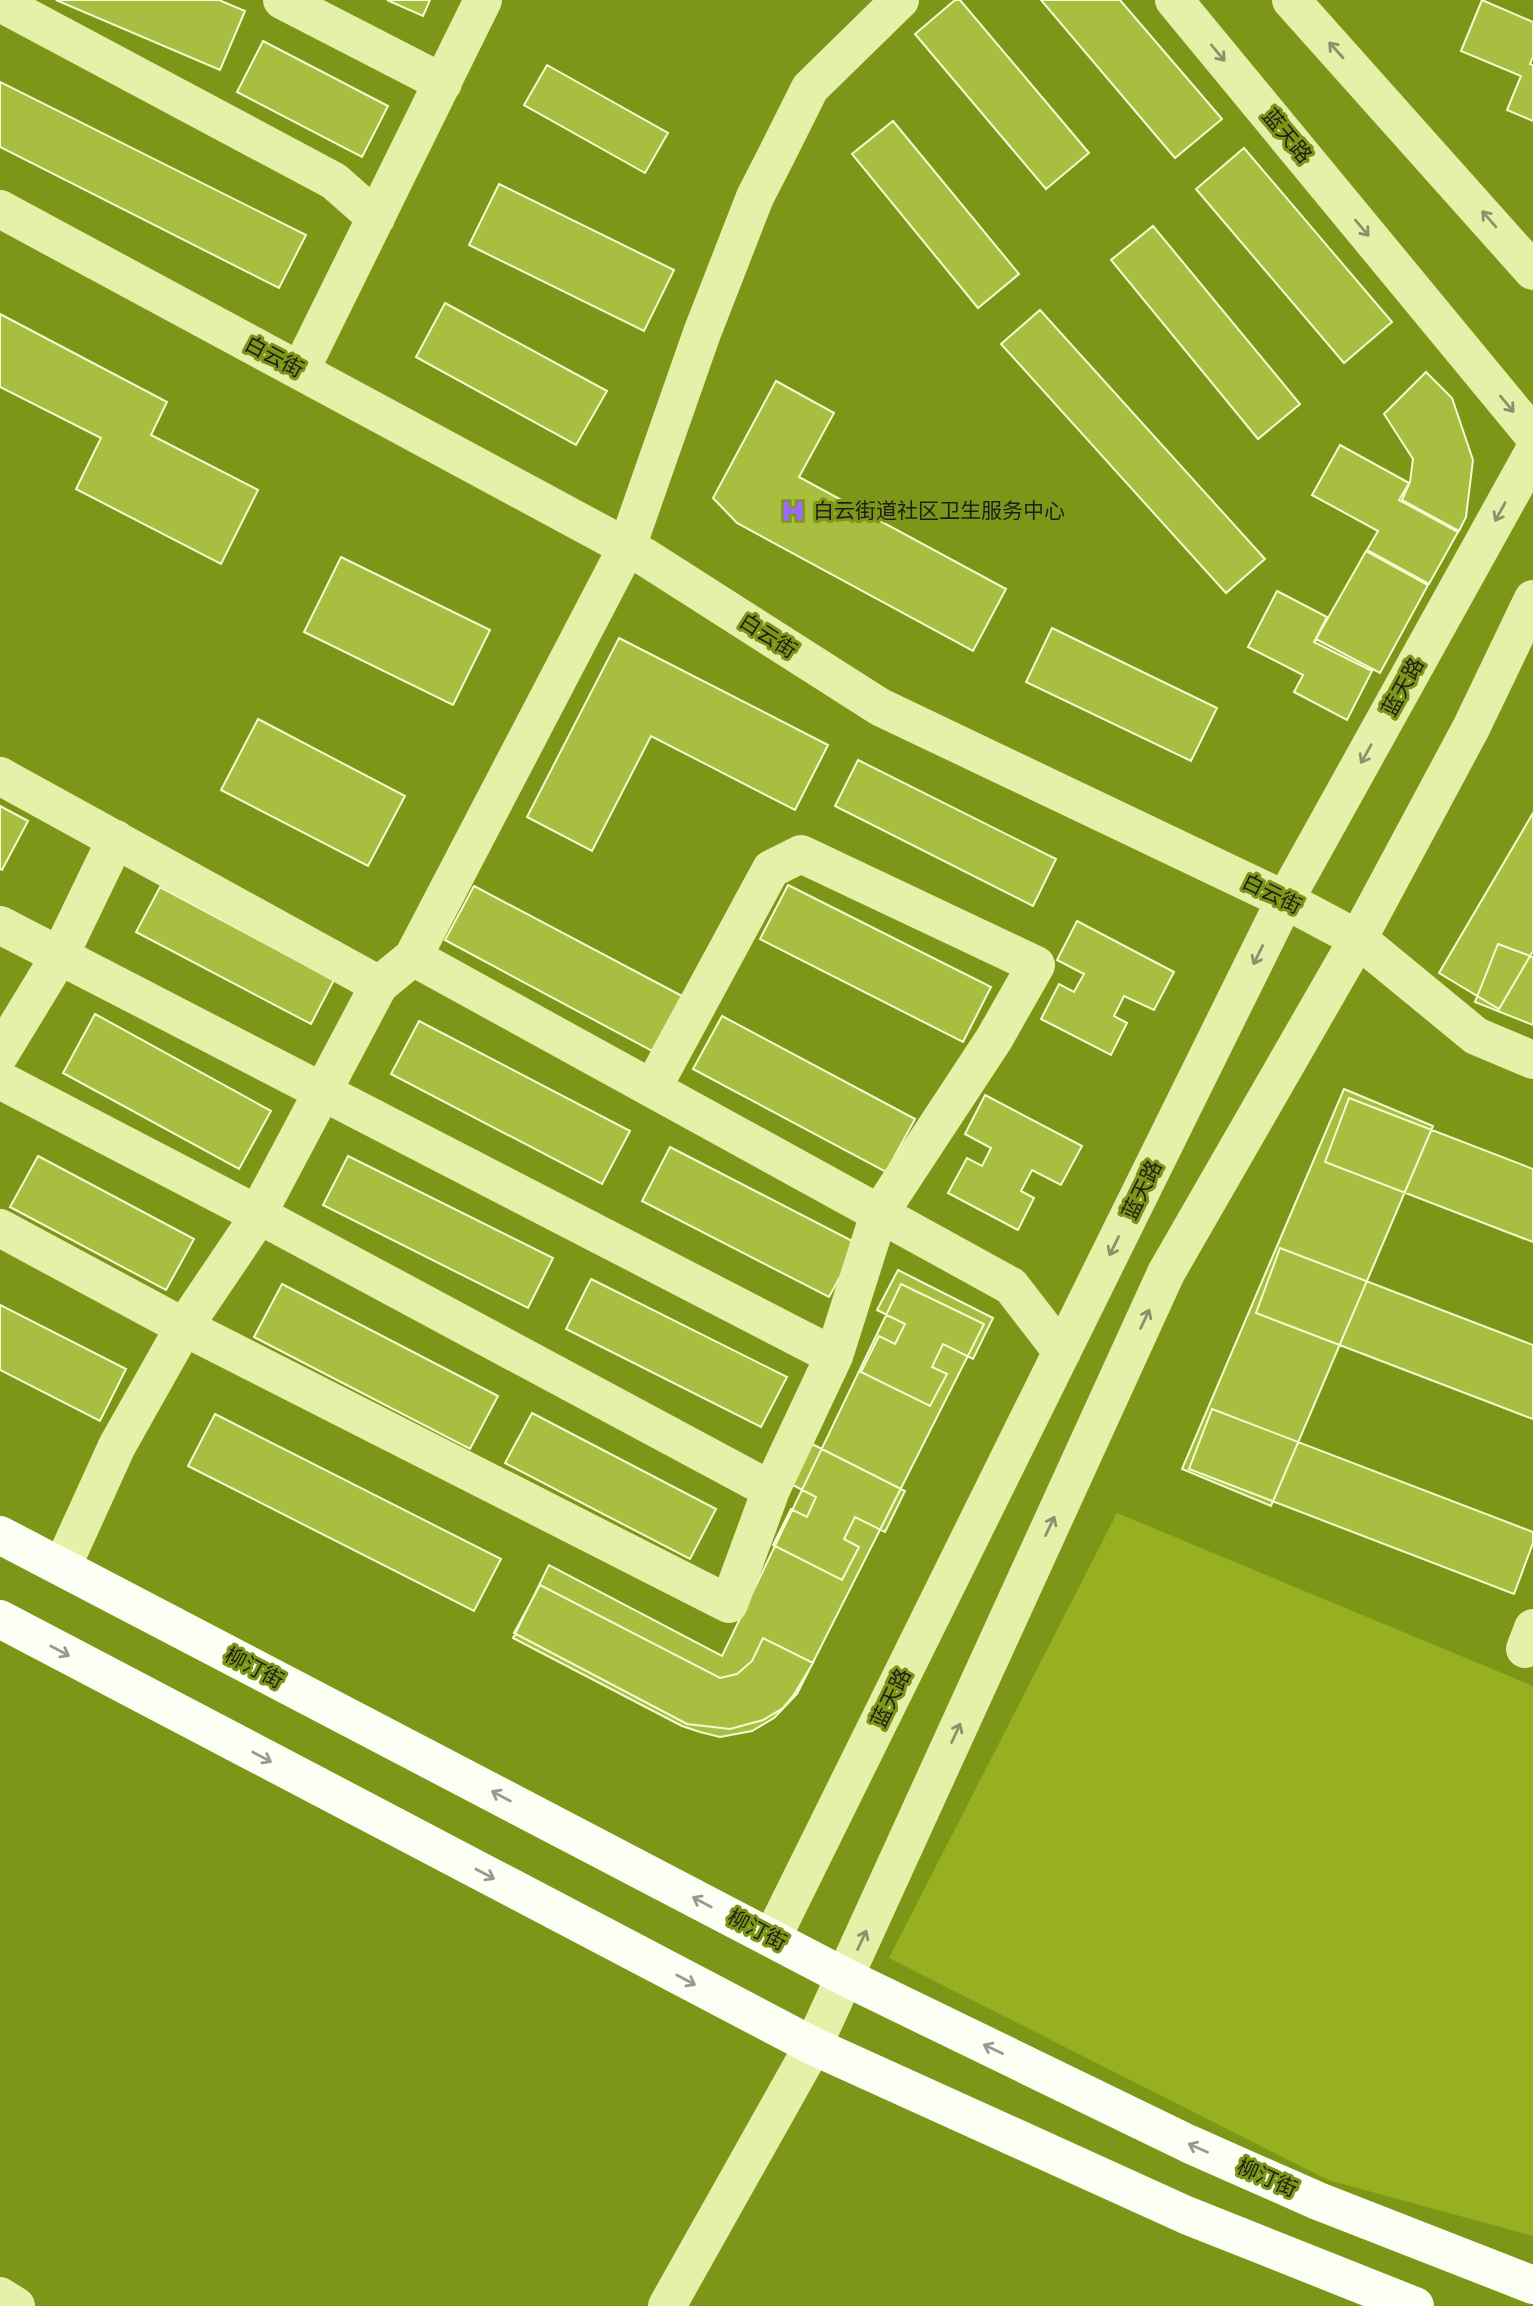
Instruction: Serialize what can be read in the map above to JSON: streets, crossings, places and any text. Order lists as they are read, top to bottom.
{
  "streets": {
    "main road": ["柳汀街"],
    "street": ["蓝天路", "白云街"]
  },
  "crossings": [
    ["蓝天路", "白云街"],
    ["蓝天路", "柳汀街"]
  ],
  "places": {
    "hospital": ["白云街道社区卫生服务中心"]
  }
}
